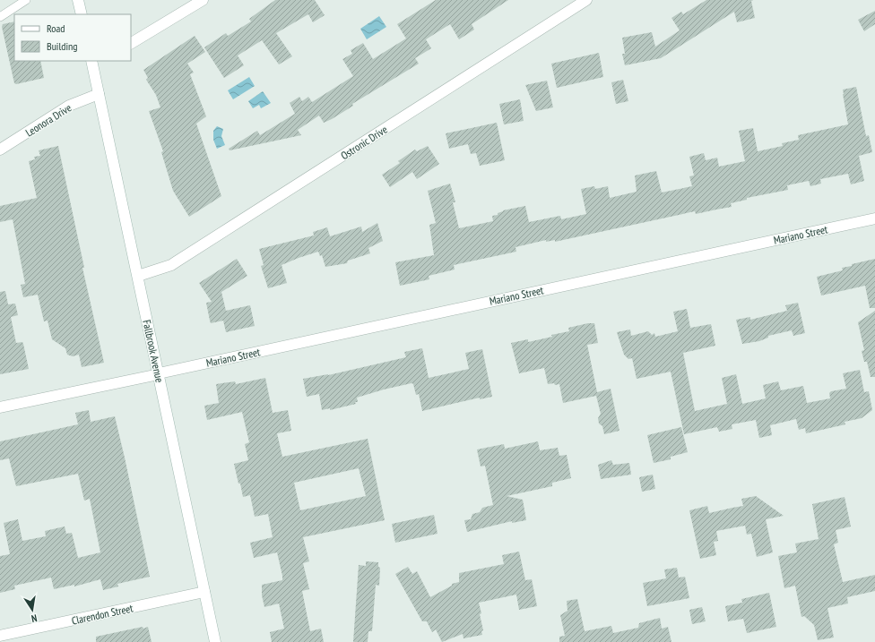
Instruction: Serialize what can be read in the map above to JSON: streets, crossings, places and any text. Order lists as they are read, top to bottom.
{
  "streets": {
    "street": [
      "Leonora Drive",
      "Ostronic Drive",
      "Mariano Street",
      "Fallbrook Avenue",
      "Clarendon Street"
    ]
  },
  "crossings": [
    ["Leonora Drive", "Fallbrook Avenue"],
    ["Ostronic Drive", "Fallbrook Avenue"],
    ["Mariano Street", "Fallbrook Avenue"],
    ["Fallbrook Avenue", "Clarendon Street"]
  ],
  "legend": ["Road", "Building"],
  "north": "bottom"
}
